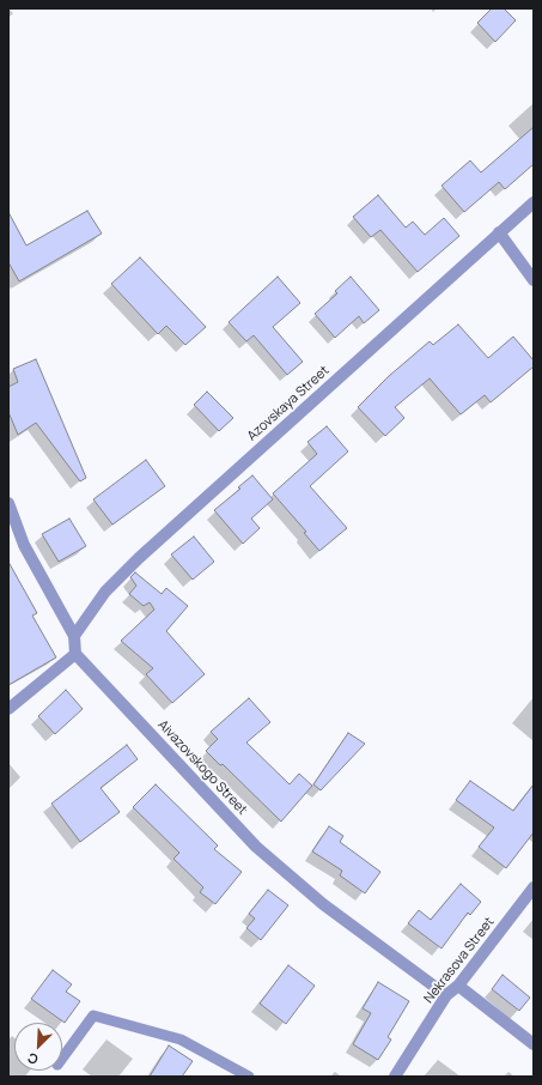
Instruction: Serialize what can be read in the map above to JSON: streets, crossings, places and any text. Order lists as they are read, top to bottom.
{
  "streets": {
    "street": ["Azovskaya Street", "Aivazovskogo Street", "Nekrasova Street"]
  },
  "crossings": [
    ["Aivazovskogo Street", "Nekrasova Street"]
  ],
  "north": "bottom left"
}
